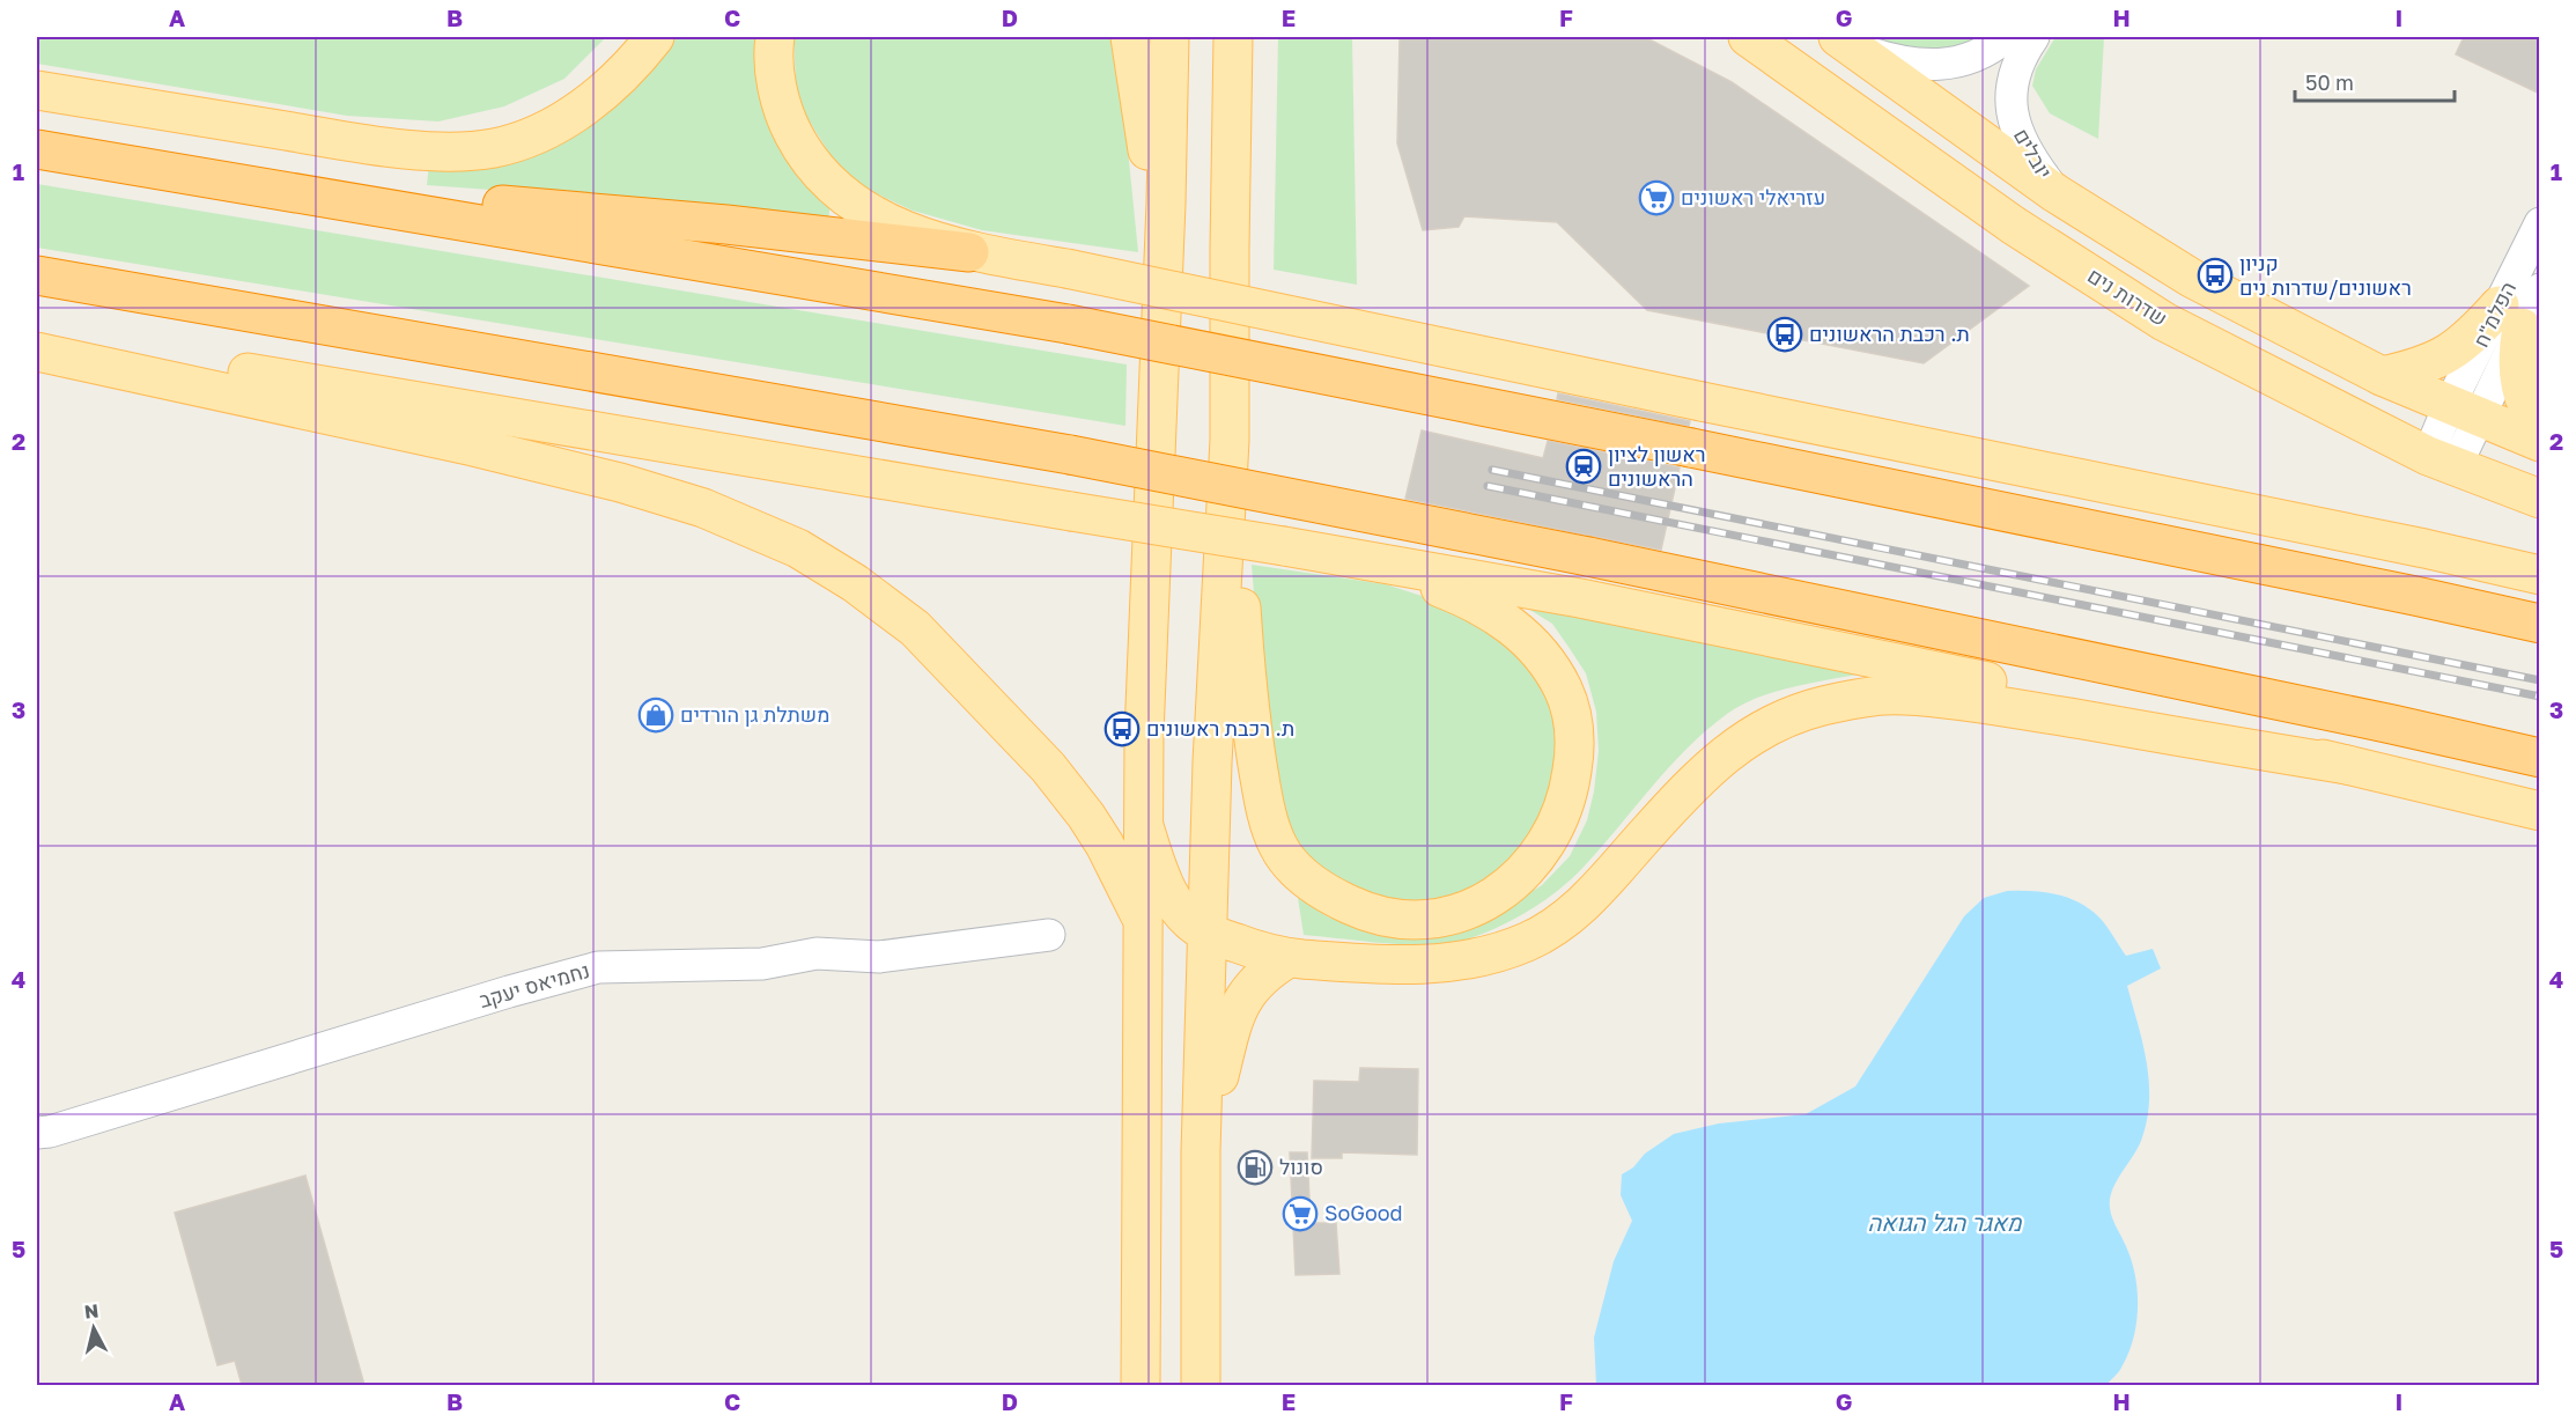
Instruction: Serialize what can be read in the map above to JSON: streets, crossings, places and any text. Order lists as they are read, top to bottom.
{
  "streets": {
    "main road": ["שדרות נים"],
    "street": ["יובלים", "הפלמ\"ח", "נחמיאס יעקב"]
  },
  "crossings": [
    ["שדרות נים", "הפלמ\"ח"]
  ],
  "water": ["מאגר הגל הגואה"],
  "places": {
    "supermarket": ["עזריאלי ראשונים", "SoGood"],
    "bus stop": ["קניון ראשונים/שדרות נים", "ת. רכבת הראשונים", "ת. רכבת ראשונים"],
    "station": ["ראשון לציון הראשונים"],
    "shop": ["משתלת גן הורדים"],
    "fuel station": ["סונול"]
  },
  "scale_bar": "50 m",
  "north": "top",
  "grid": {
    "columns": [
      "A",
      "B",
      "C",
      "D",
      "E",
      "F",
      "G",
      "H",
      "I"
    ],
    "rows": [
      "1",
      "2",
      "3",
      "4",
      "5"
    ]
  }
}
